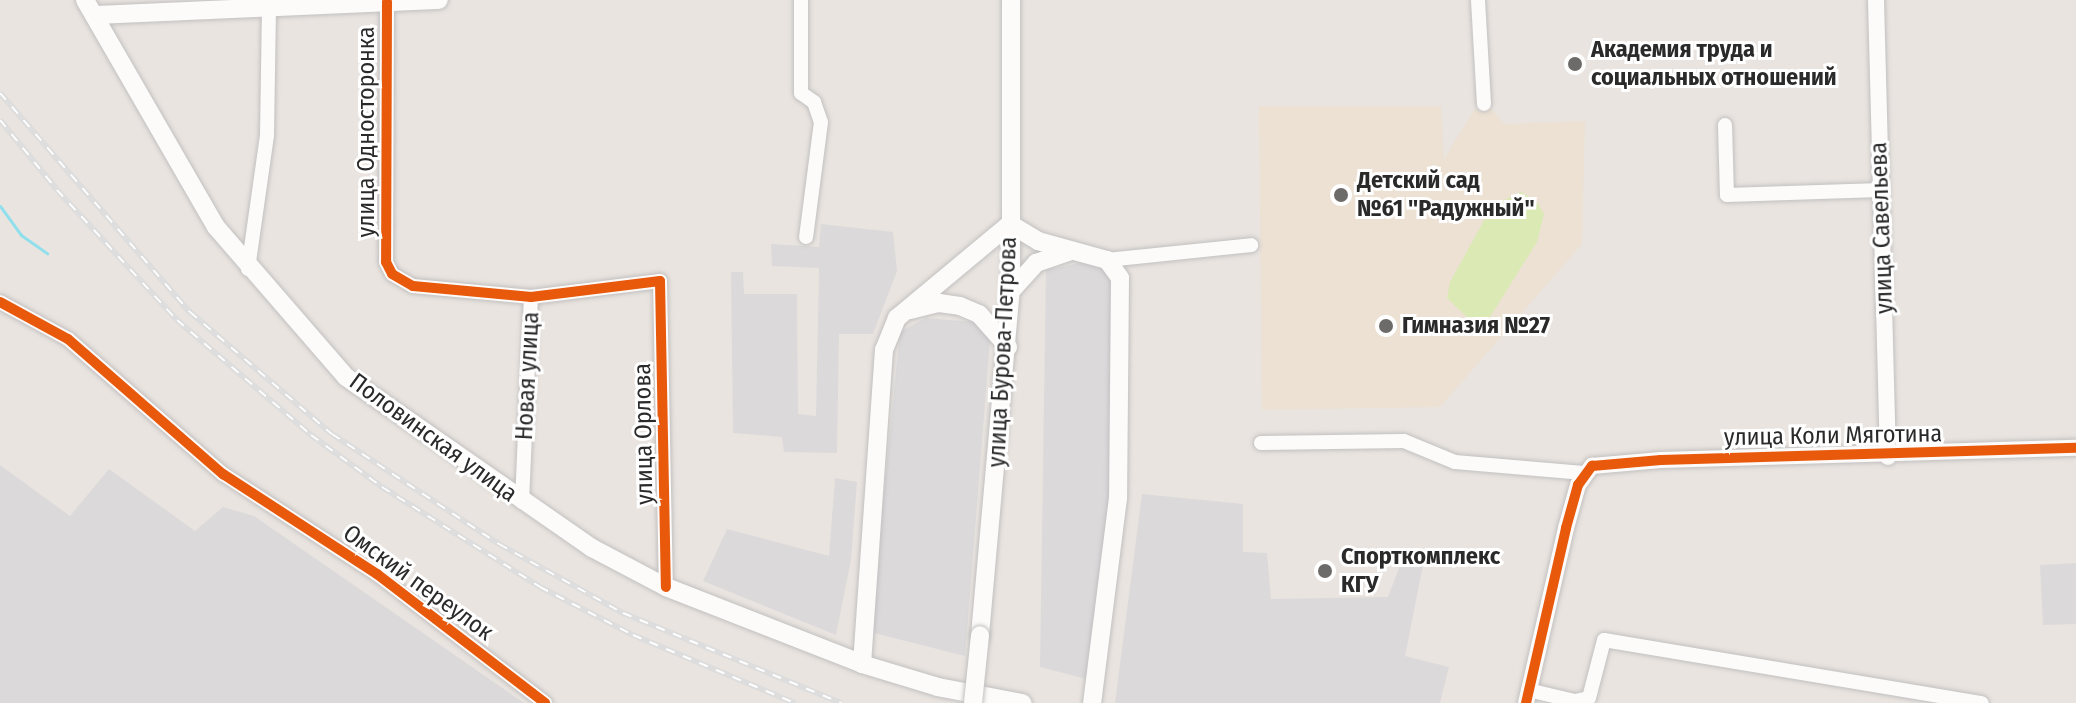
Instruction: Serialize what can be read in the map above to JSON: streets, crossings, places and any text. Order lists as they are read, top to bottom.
{
  "streets": {
    "main road": ["улица Бурова-Петрова", "Половинская улица"],
    "street": [
      "улица Односторонка",
      "улица Савельева",
      "Новая улица",
      "улица Орлова",
      "улица Коли Мяготина",
      "Омский переулок"
    ]
  },
  "crossings": [
    ["улица Односторонка", "Новая улица"],
    ["улица Односторонка", "улица Орлова"],
    ["улица Савельева", "улица Коли Мяготина"],
    ["Новая улица", "улица Орлова"],
    ["Новая улица", "Половинская улица"],
    ["улица Орлова", "Половинская улица"]
  ],
  "places": [
    "Академия труда и социальных отношений",
    "Детский сад №61 \"Радужный\"",
    "Гимназия №27",
    "Спорткомплекс КГУ"
  ]
}
